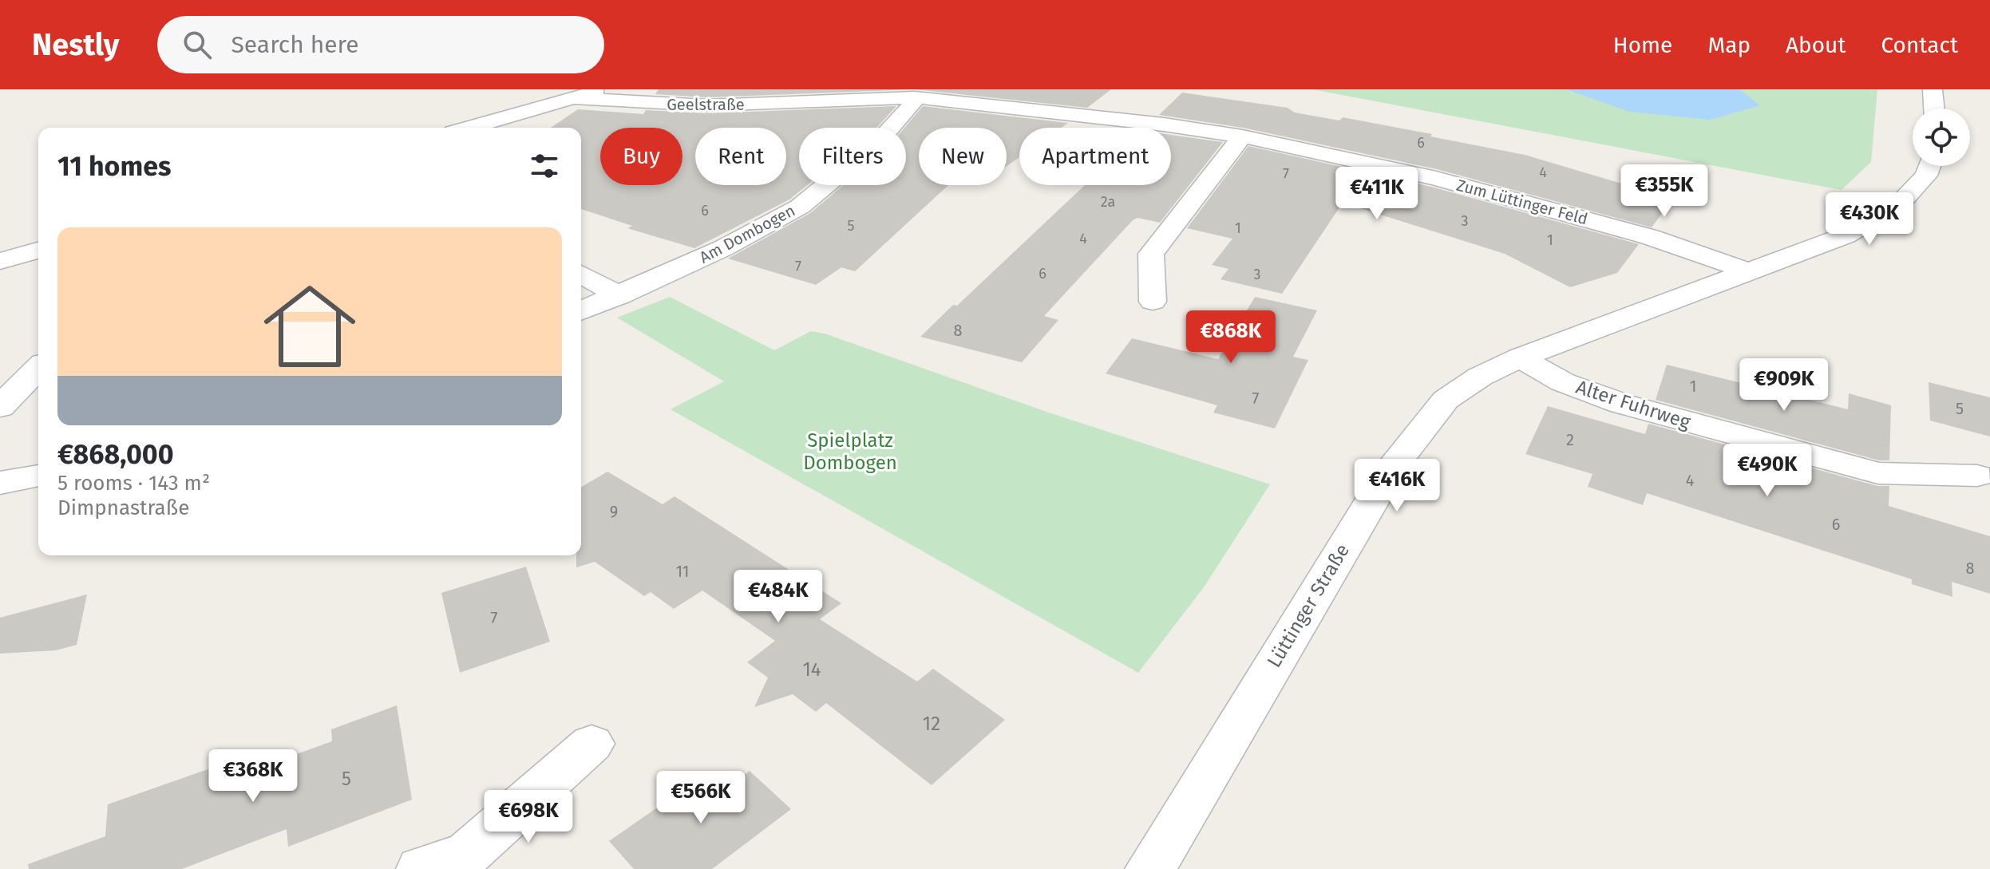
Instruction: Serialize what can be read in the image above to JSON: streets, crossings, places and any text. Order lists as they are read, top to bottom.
{
  "streets": {
    "street": [
      "Geelstraße",
      "Zum Lüttinger Feld",
      "Am Dombogen",
      "Alter Fuhrweg",
      "Lüttinger Straße"
    ]
  },
  "crossings": [
    ["Geelstraße", "Zum Lüttinger Feld"],
    ["Geelstraße", "Am Dombogen"],
    ["Zum Lüttinger Feld", "Am Dombogen"],
    ["Zum Lüttinger Feld", "Lüttinger Straße"],
    ["Alter Fuhrweg", "Lüttinger Straße"]
  ],
  "parks": ["Spielplatz Dombogen"],
  "house_numbers": [
    "6",
    "4",
    "7",
    "2a",
    "6",
    "3",
    "5",
    "1",
    "4",
    "1",
    "7",
    "6",
    "3",
    "8",
    "1",
    "7",
    "5",
    "2",
    "4",
    "9",
    "6",
    "8",
    "11",
    "7",
    "14",
    "12",
    "5"
  ],
  "page": {
    "header": "Nestly",
    "search": "Search here",
    "nav": [
      "Home",
      "Map",
      "About",
      "Contact"
    ],
    "chip": [
      "Buy",
      "Rent",
      "Filters",
      "New",
      "Apartment"
    ],
    "heading": "11 homes",
    "price": [
      "€355K",
      "€411K",
      "€430K",
      "€868K",
      "€909K",
      "€490K",
      "€416K",
      "€484K",
      "€368K",
      "€566K",
      "€698K"
    ],
    "list": [
      {
        "name": "€868,000",
        "note": "5 rooms · 143 m² · Dimpnastraße"
      }
    ]
  }
}
